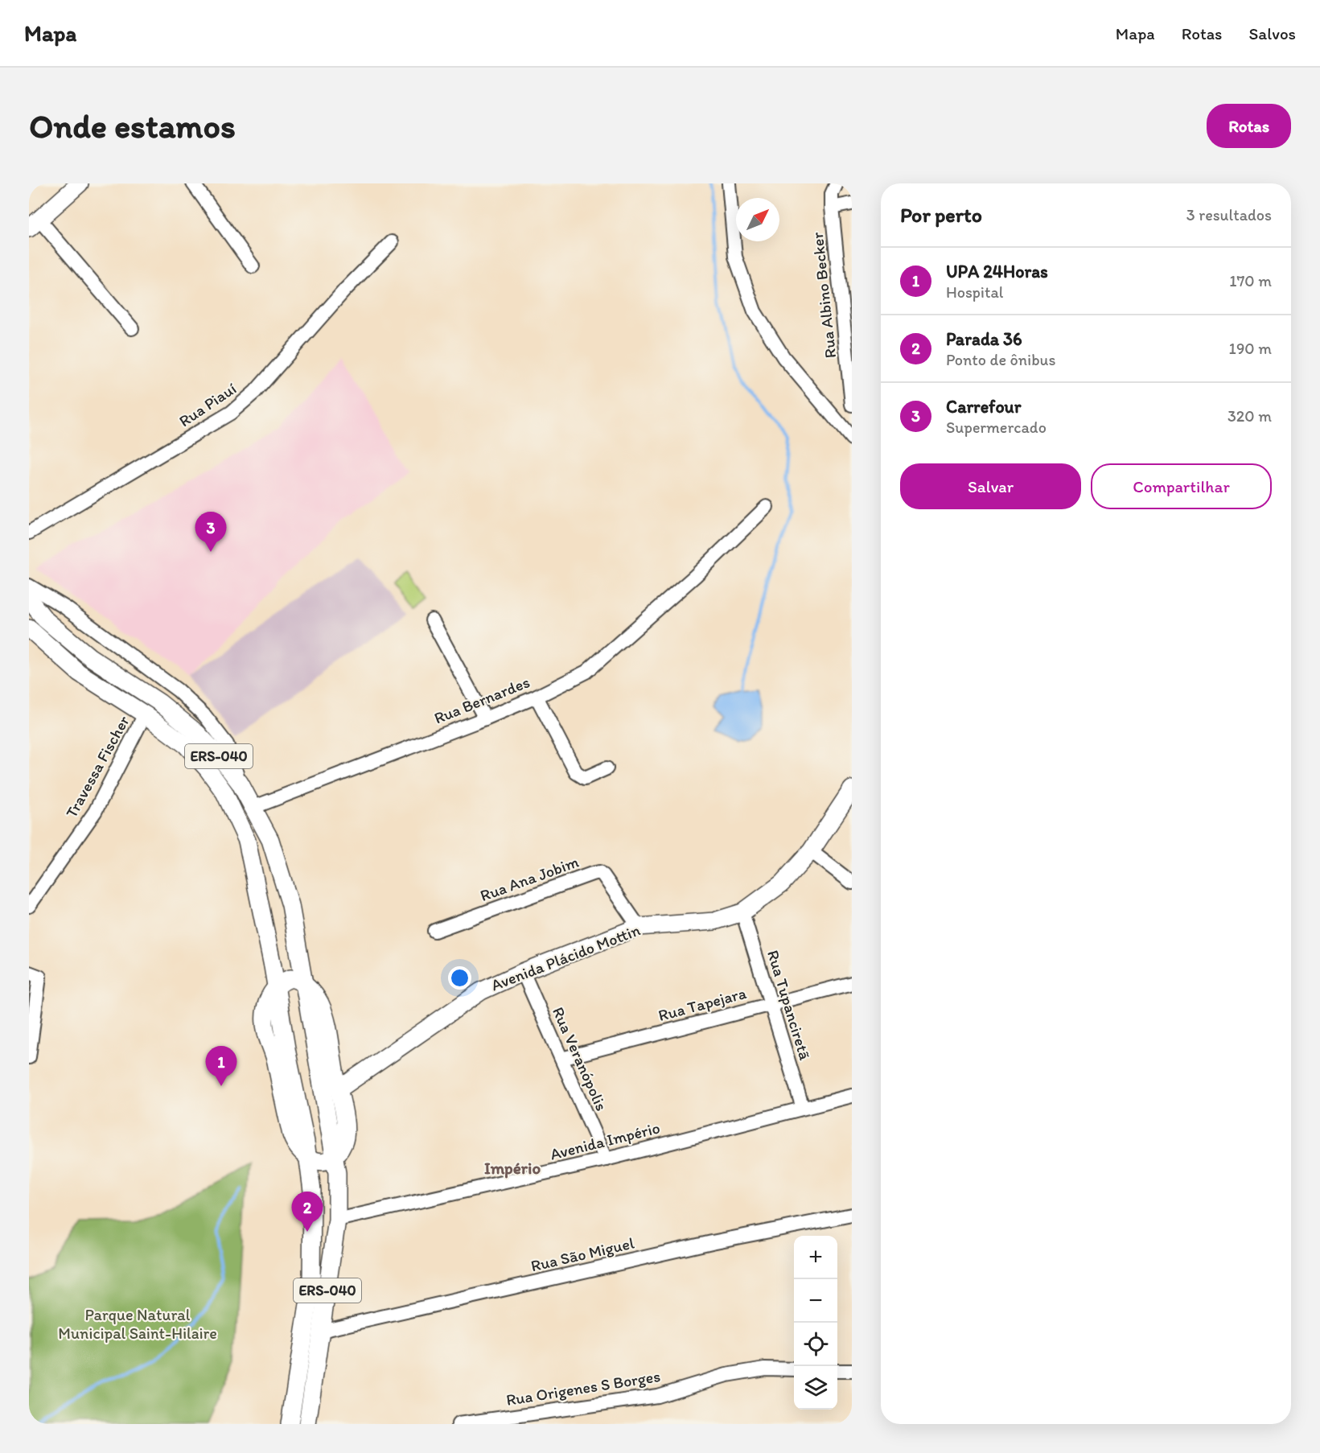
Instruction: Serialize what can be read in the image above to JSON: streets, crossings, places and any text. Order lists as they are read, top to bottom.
{
  "streets": {
    "main road": ["ERS-040", "Avenida Plácido Mottin"],
    "street": [
      "Rua Albino Becker",
      "Rua Piauí",
      "Rua Bernardes",
      "Travessa Fischer",
      "Rua Ana Jobim",
      "Rua Tapejara",
      "Rua Tupanciretã",
      "Rua Veranópolis",
      "Avenida Império",
      "Rua São Miguel",
      "Rua Origenes S Borges"
    ]
  },
  "crossings": [
    ["Rua Bernardes", "ERS-040"],
    ["ERS-040", "Travessa Fischer"],
    ["ERS-040", "Avenida Império"],
    ["ERS-040", "Rua São Miguel"],
    ["Rua Ana Jobim", "Avenida Plácido Mottin"],
    ["Avenida Plácido Mottin", "Rua Tupanciretã"],
    ["Avenida Plácido Mottin", "Rua Veranópolis"],
    ["Rua Tapejara", "Rua Tupanciretã"],
    ["Rua Tapejara", "Rua Veranópolis"],
    ["Rua Tupanciretã", "Avenida Império"],
    ["Rua Veranópolis", "Avenida Império"]
  ],
  "districts": ["Império"],
  "parks": ["Parque Natural Municipal Saint-Hilaire"],
  "north": "top right",
  "page": {
    "header": "Mapa",
    "nav": ["Mapa", "Rotas", "Salvos"],
    "buttons": [
      "Rotas",
      ["Salvar", "Compartilhar"]
    ],
    "title": "Onde estamos",
    "heading": ["Por perto", "3 resultados"],
    "list": [
      {
        "mark": "1",
        "name": "UPA 24Horas",
        "note": "Hospital",
        "value": "170 m"
      },
      {
        "mark": "2",
        "name": "Parada 36",
        "note": "Ponto de ônibus",
        "value": "190 m"
      },
      {
        "mark": "3",
        "name": "Carrefour",
        "note": "Supermercado",
        "value": "320 m"
      }
    ],
    "pins": ["3", "1", "2"],
    "map_buttons": ["+", "−"]
  }
}
